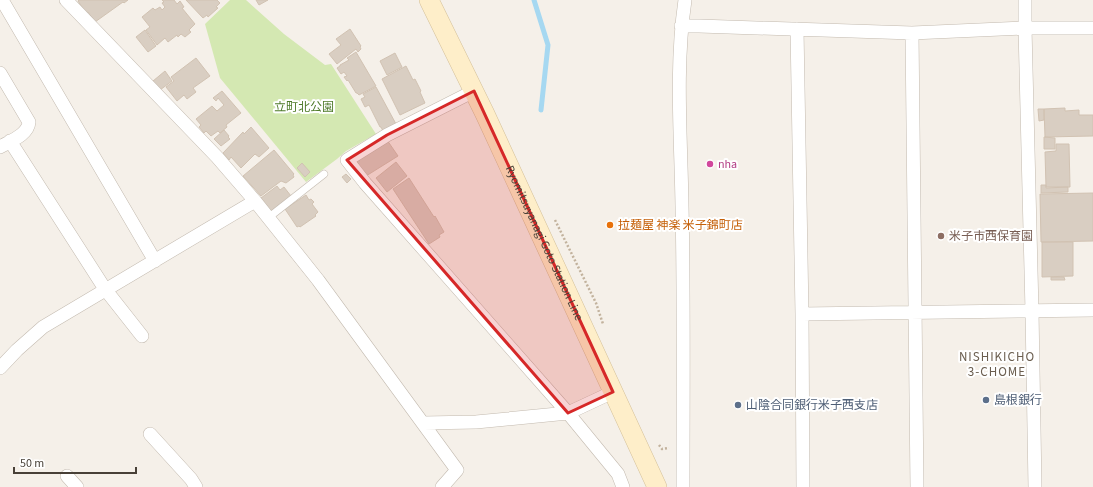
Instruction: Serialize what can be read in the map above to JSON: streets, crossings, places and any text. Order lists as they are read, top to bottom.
{
  "streets": {
    "main road": ["Ryomitsuyanagi Goto Station Line"]
  },
  "districts": ["NISHIKICHO 3-CHOME"],
  "parks": ["立町北公園"],
  "places": [
    "nha",
    "拉麺屋 神楽 米子錦町店",
    "米子市西保育園",
    "島根銀行",
    "山陰合同銀行米子西支店"
  ],
  "scale_bar": "50 m"
}
